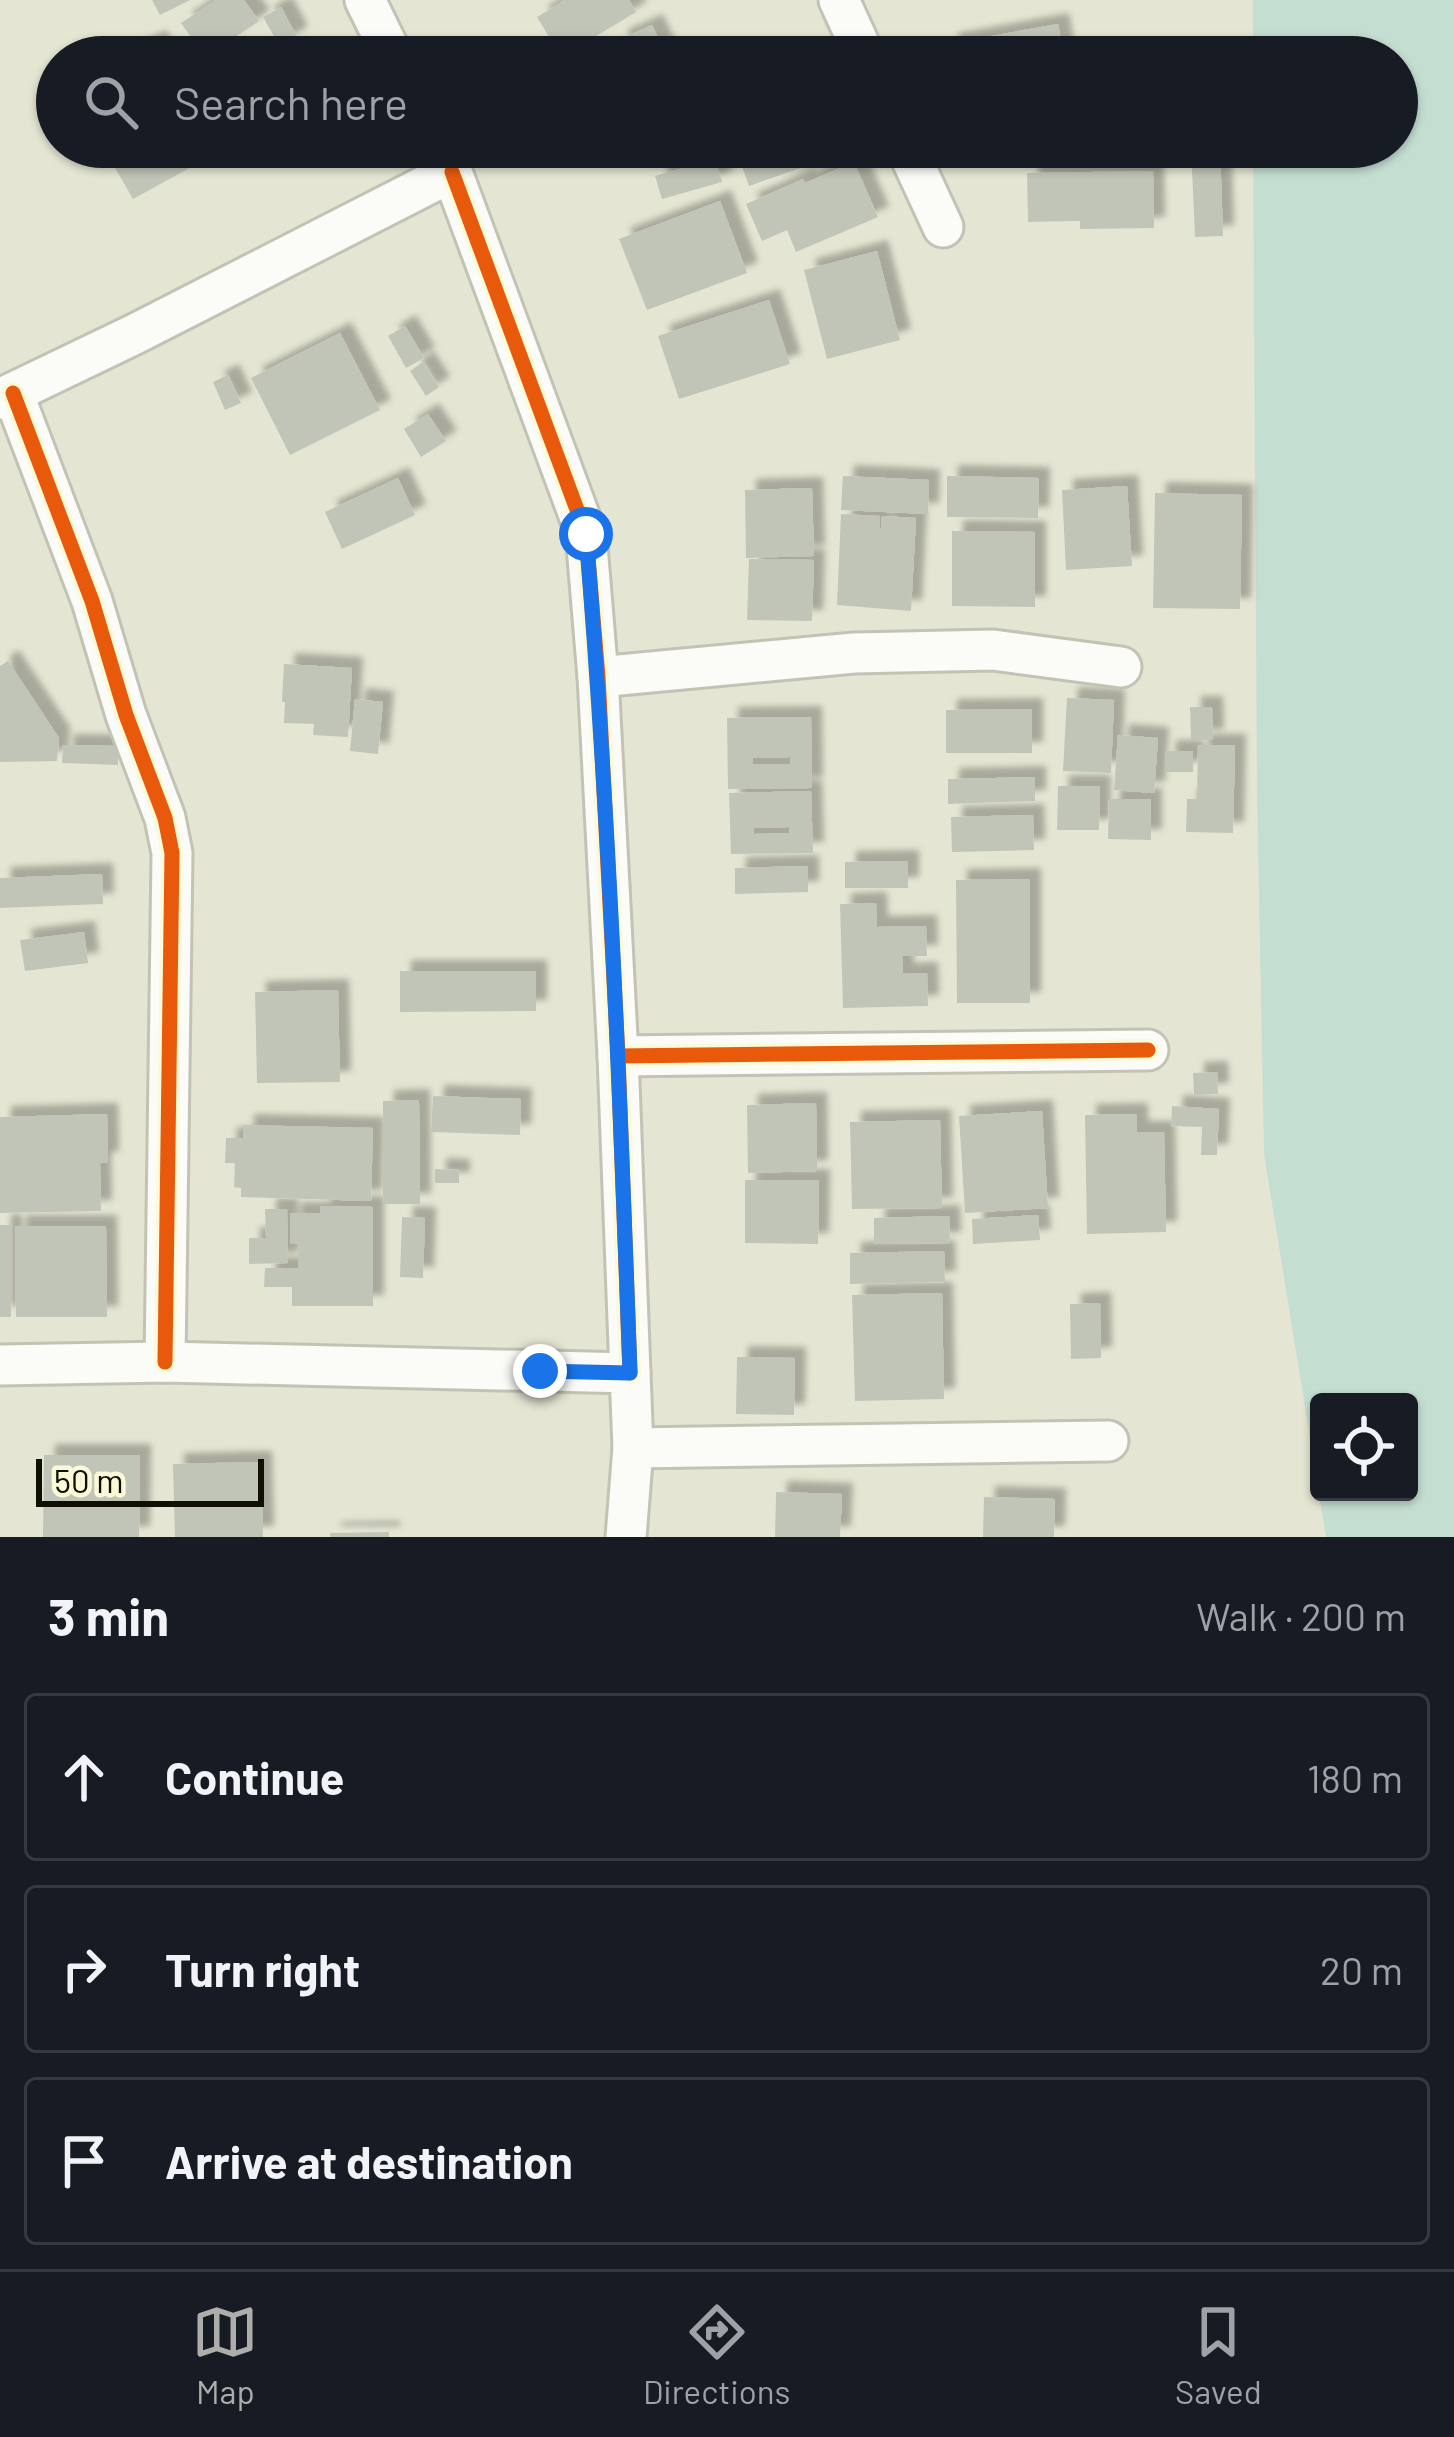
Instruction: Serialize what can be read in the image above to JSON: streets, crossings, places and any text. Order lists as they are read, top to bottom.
{
  "scale_bar": "50 m",
  "page": {
    "search": "Search here",
    "scale": "50 m",
    "heading": ["3 min", "Walk · 200 m"],
    "list": [
      ["Continue", "180 m"],
      ["Turn right", "20 m"],
      "Arrive at destination"
    ],
    "nav": ["Map", "Directions", "Saved"]
  }
}
